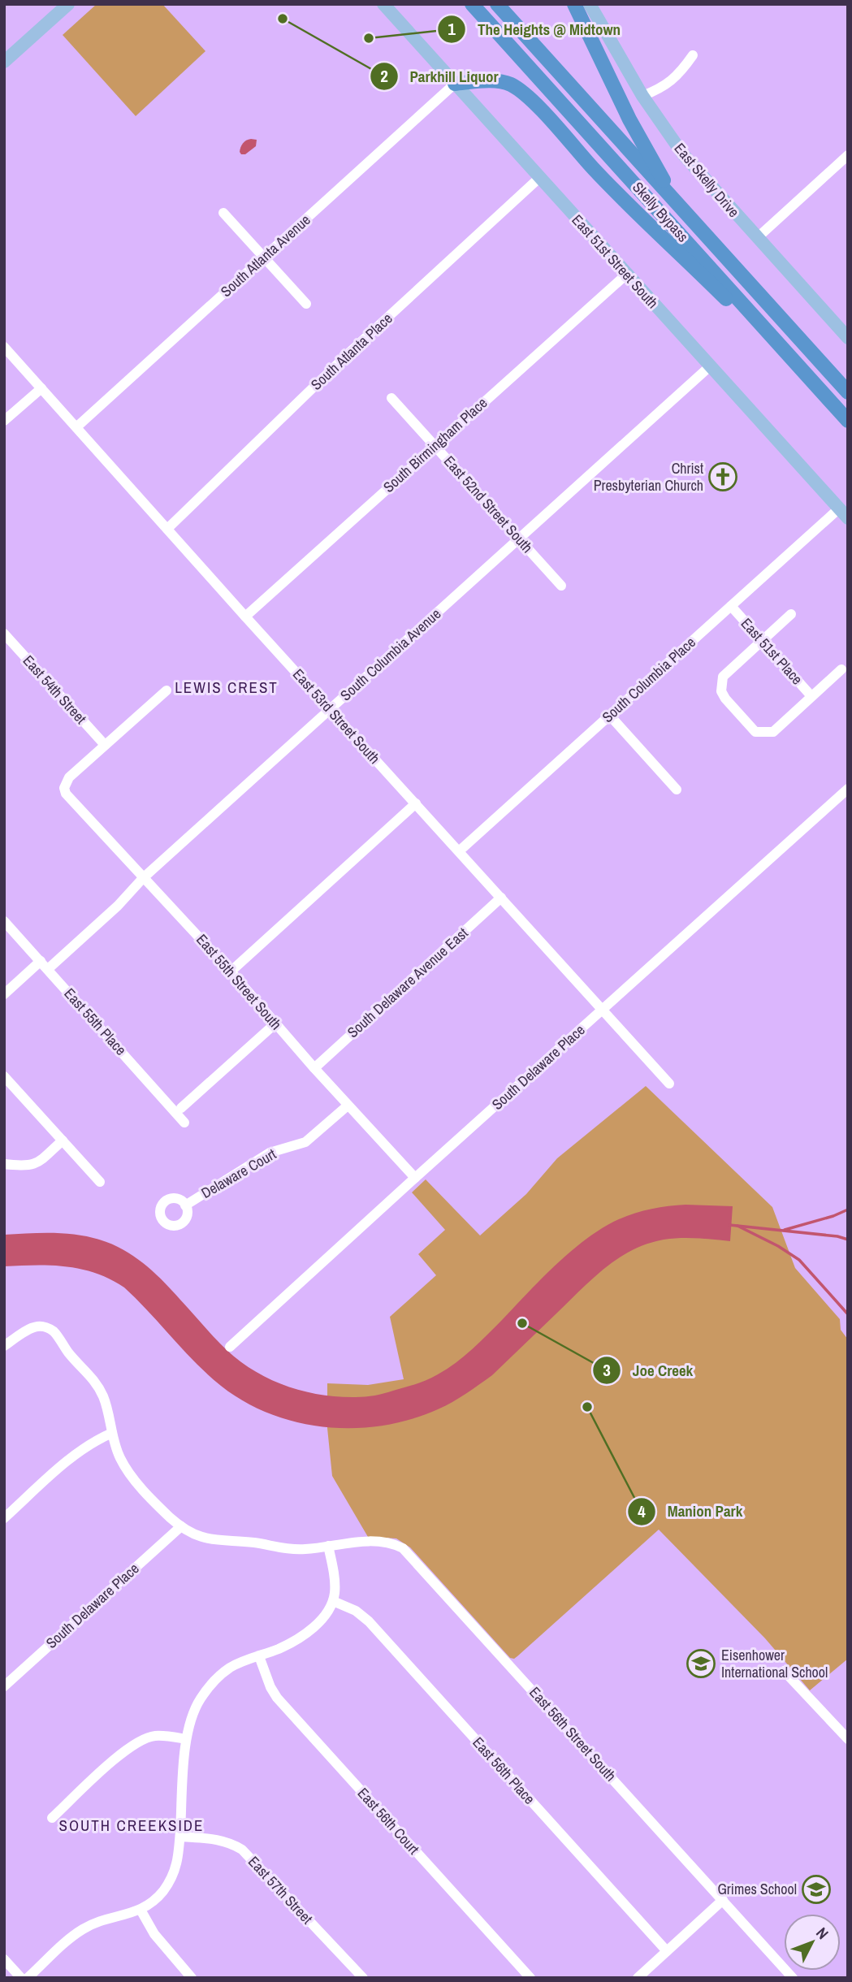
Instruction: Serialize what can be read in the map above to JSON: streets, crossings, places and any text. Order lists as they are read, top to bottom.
{
  "streets": {
    "highway": ["Skelly Bypass"],
    "main road": ["East Skelly Drive", "East 51st Street South"],
    "street": [
      "South Atlanta Avenue",
      "South Atlanta Place",
      "South Birmingham Place",
      "East 52nd Street South",
      "East 51st Place",
      "South Columbia Avenue",
      "South Columbia Place",
      "East 54th Street",
      "East 53rd Street South",
      "East 55th Street South",
      "South Delaware Avenue East",
      "East 55th Place",
      "South Delaware Place",
      "Delaware Court",
      "East 56th Street South",
      "East 56th Place",
      "East 56th Court",
      "East 57th Street"
    ]
  },
  "crossings": [
    ["South Atlanta Avenue", "East 51st Street South"],
    ["South Atlanta Avenue", "East 53rd Street South"],
    ["East 51st Street South", "South Atlanta Place"],
    ["East 51st Street South", "South Birmingham Place"],
    ["East 51st Street South", "South Columbia Avenue"],
    ["East 51st Street South", "South Columbia Place"],
    ["South Atlanta Place", "East 53rd Street South"],
    ["South Birmingham Place", "East 52nd Street South"],
    ["South Birmingham Place", "East 53rd Street South"],
    ["East 52nd Street South", "South Columbia Avenue"],
    ["East 51st Place", "South Columbia Place"],
    ["South Columbia Avenue", "East 53rd Street South"],
    ["South Columbia Avenue", "East 55th Street South"],
    ["South Columbia Avenue", "East 55th Place"],
    ["South Columbia Place", "East 53rd Street South"],
    ["East 54th Street", "East 55th Street South"],
    ["East 53rd Street South", "South Delaware Avenue East"],
    ["East 53rd Street South", "South Delaware Place"],
    ["East 55th Street South", "South Delaware Avenue East"],
    ["East 55th Street South", "South Delaware Place"],
    ["East 55th Street South", "Delaware Court"]
  ],
  "districts": ["LEWIS CREST", "SOUTH CREEKSIDE"],
  "places": {
    "other": [
      "Parkhill Liquor",
      "The Heights @ Midtown",
      "Joe Creek",
      "Manion Park"
    ],
    "church": ["Christ Presbyterian Church"],
    "school or university": ["Eisenhower International School", "Grimes School"]
  },
  "north": "top right"
}
